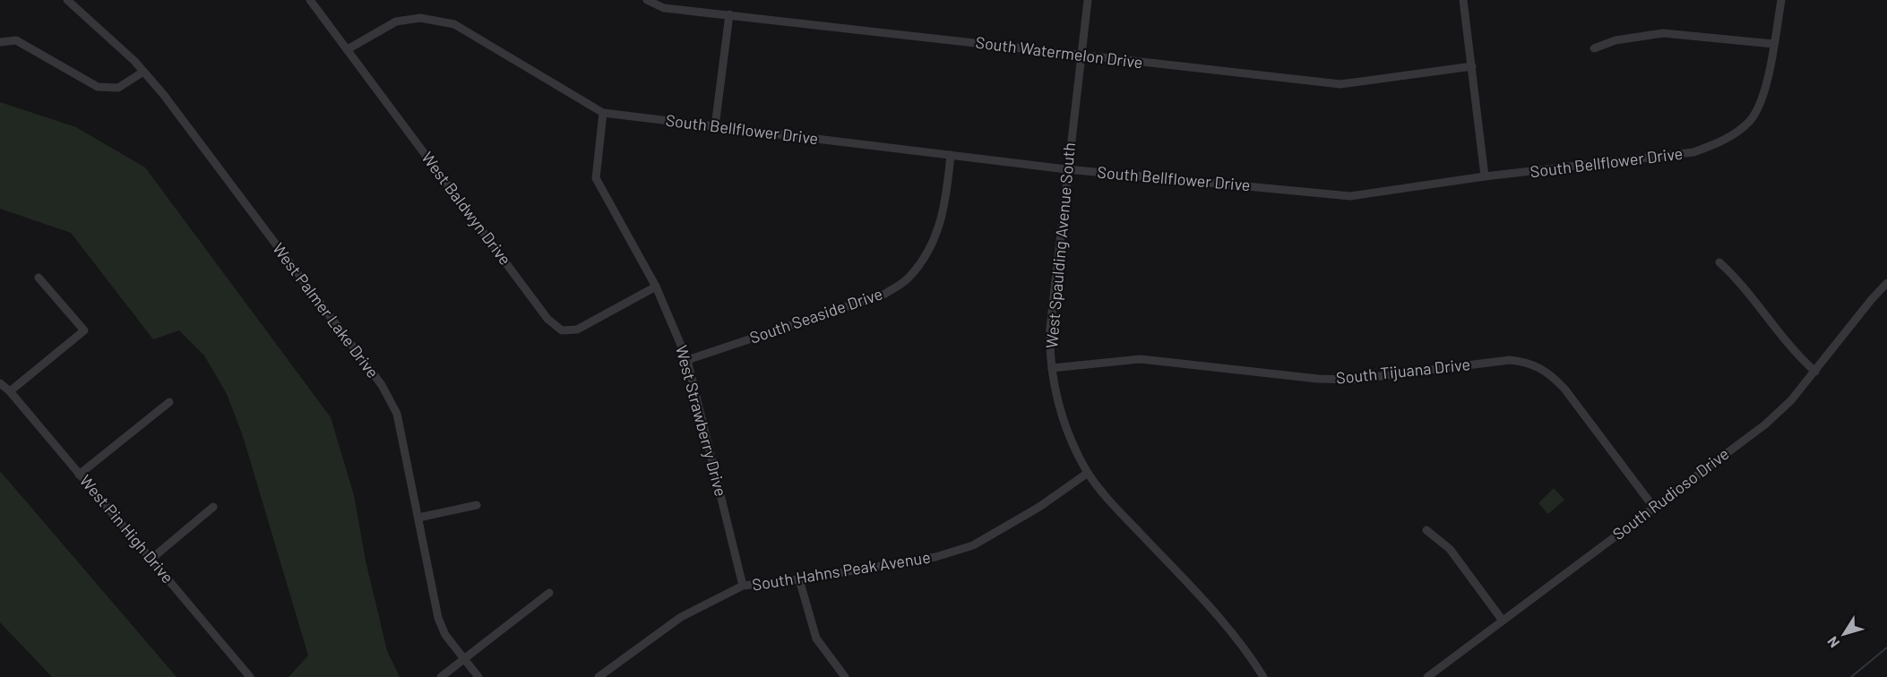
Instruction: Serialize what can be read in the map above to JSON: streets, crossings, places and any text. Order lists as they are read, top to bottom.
{
  "streets": {
    "street": [
      "South Watermelon Drive",
      "South Bellflower Drive",
      "West Baldwyn Drive",
      "West Spaulding Avenue South",
      "West Palmer Lake Drive",
      "South Seaside Drive",
      "South Tijuana Drive",
      "West Strawberry Drive",
      "South Rudioso Drive",
      "West Pin High Drive",
      "South Hahns Peak Avenue"
    ]
  },
  "crossings": [
    ["South Watermelon Drive", "West Spaulding Avenue South"],
    ["South Bellflower Drive", "West Baldwyn Drive"],
    ["South Bellflower Drive", "West Spaulding Avenue South"],
    ["South Bellflower Drive", "South Seaside Drive"],
    ["South Bellflower Drive", "West Strawberry Drive"],
    ["West Baldwyn Drive", "West Strawberry Drive"],
    ["West Spaulding Avenue South", "South Tijuana Drive"],
    ["West Spaulding Avenue South", "South Hahns Peak Avenue"],
    ["South Seaside Drive", "West Strawberry Drive"],
    ["South Tijuana Drive", "South Rudioso Drive"],
    ["West Strawberry Drive", "South Hahns Peak Avenue"]
  ],
  "north": "bottom left"
}
